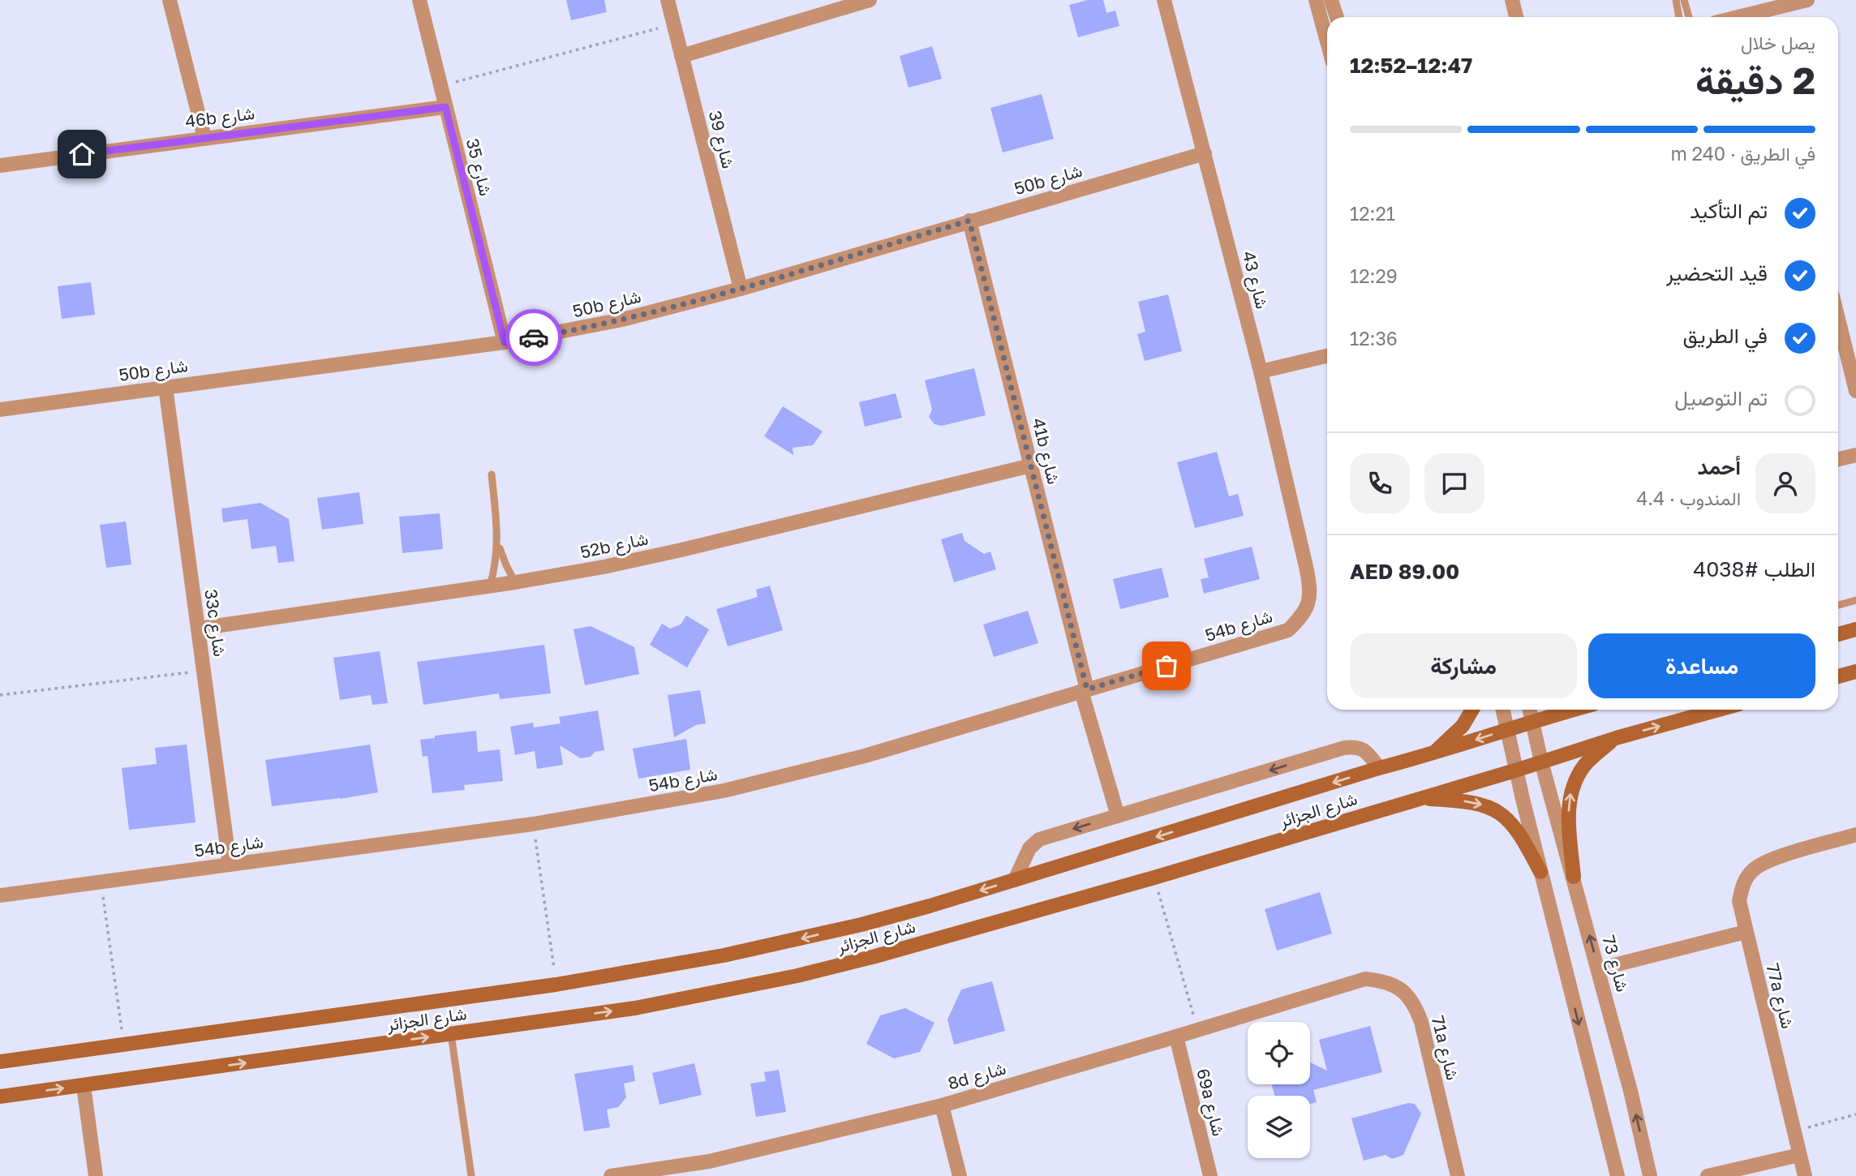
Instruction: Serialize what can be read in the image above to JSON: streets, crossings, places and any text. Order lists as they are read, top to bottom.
{
  "streets": {
    "main road": ["شارع الجزائر"],
    "street": [
      "46b شارع",
      "شارع 39",
      "شارع 35",
      "50b شارع",
      "شارع 43",
      "41b شارع",
      "52b شارع",
      "33c شارع",
      "54b شارع",
      "شارع 73",
      "77a شارع",
      "71a شارع",
      "8d شارع",
      "69a شارع"
    ]
  },
  "crossings": [
    ["46b شارع", "شارع 35"],
    ["شارع 39", "50b شارع"],
    ["شارع 35", "50b شارع"],
    ["50b شارع", "شارع 43"],
    ["50b شارع", "41b شارع"],
    ["50b شارع", "33c شارع"],
    ["شارع 43", "54b شارع"],
    ["41b شارع", "52b شارع"],
    ["41b شارع", "54b شارع"],
    ["52b شارع", "33c شارع"],
    ["33c شارع", "54b شارع"],
    ["شارع الجزائر", "شارع 73"],
    ["71a شارع", "8d شارع"],
    ["8d شارع", "69a شارع"]
  ],
  "page": {
    "heading": ["2 دقيقة", "يصل خلال", "12:47–12:52"],
    "panel": [
      "أحمد",
      "المندوب · 4.4",
      "الطلب #4038",
      "AED 89.00"
    ],
    "bar": "في الطريق · 240 m",
    "list": [
      ["تم التأكيد", "12:21"],
      ["قيد التحضير", "12:29"],
      ["في الطريق", "12:36"],
      "تم التوصيل"
    ],
    "buttons": ["مساعدة", "مشاركة"]
  }
}
